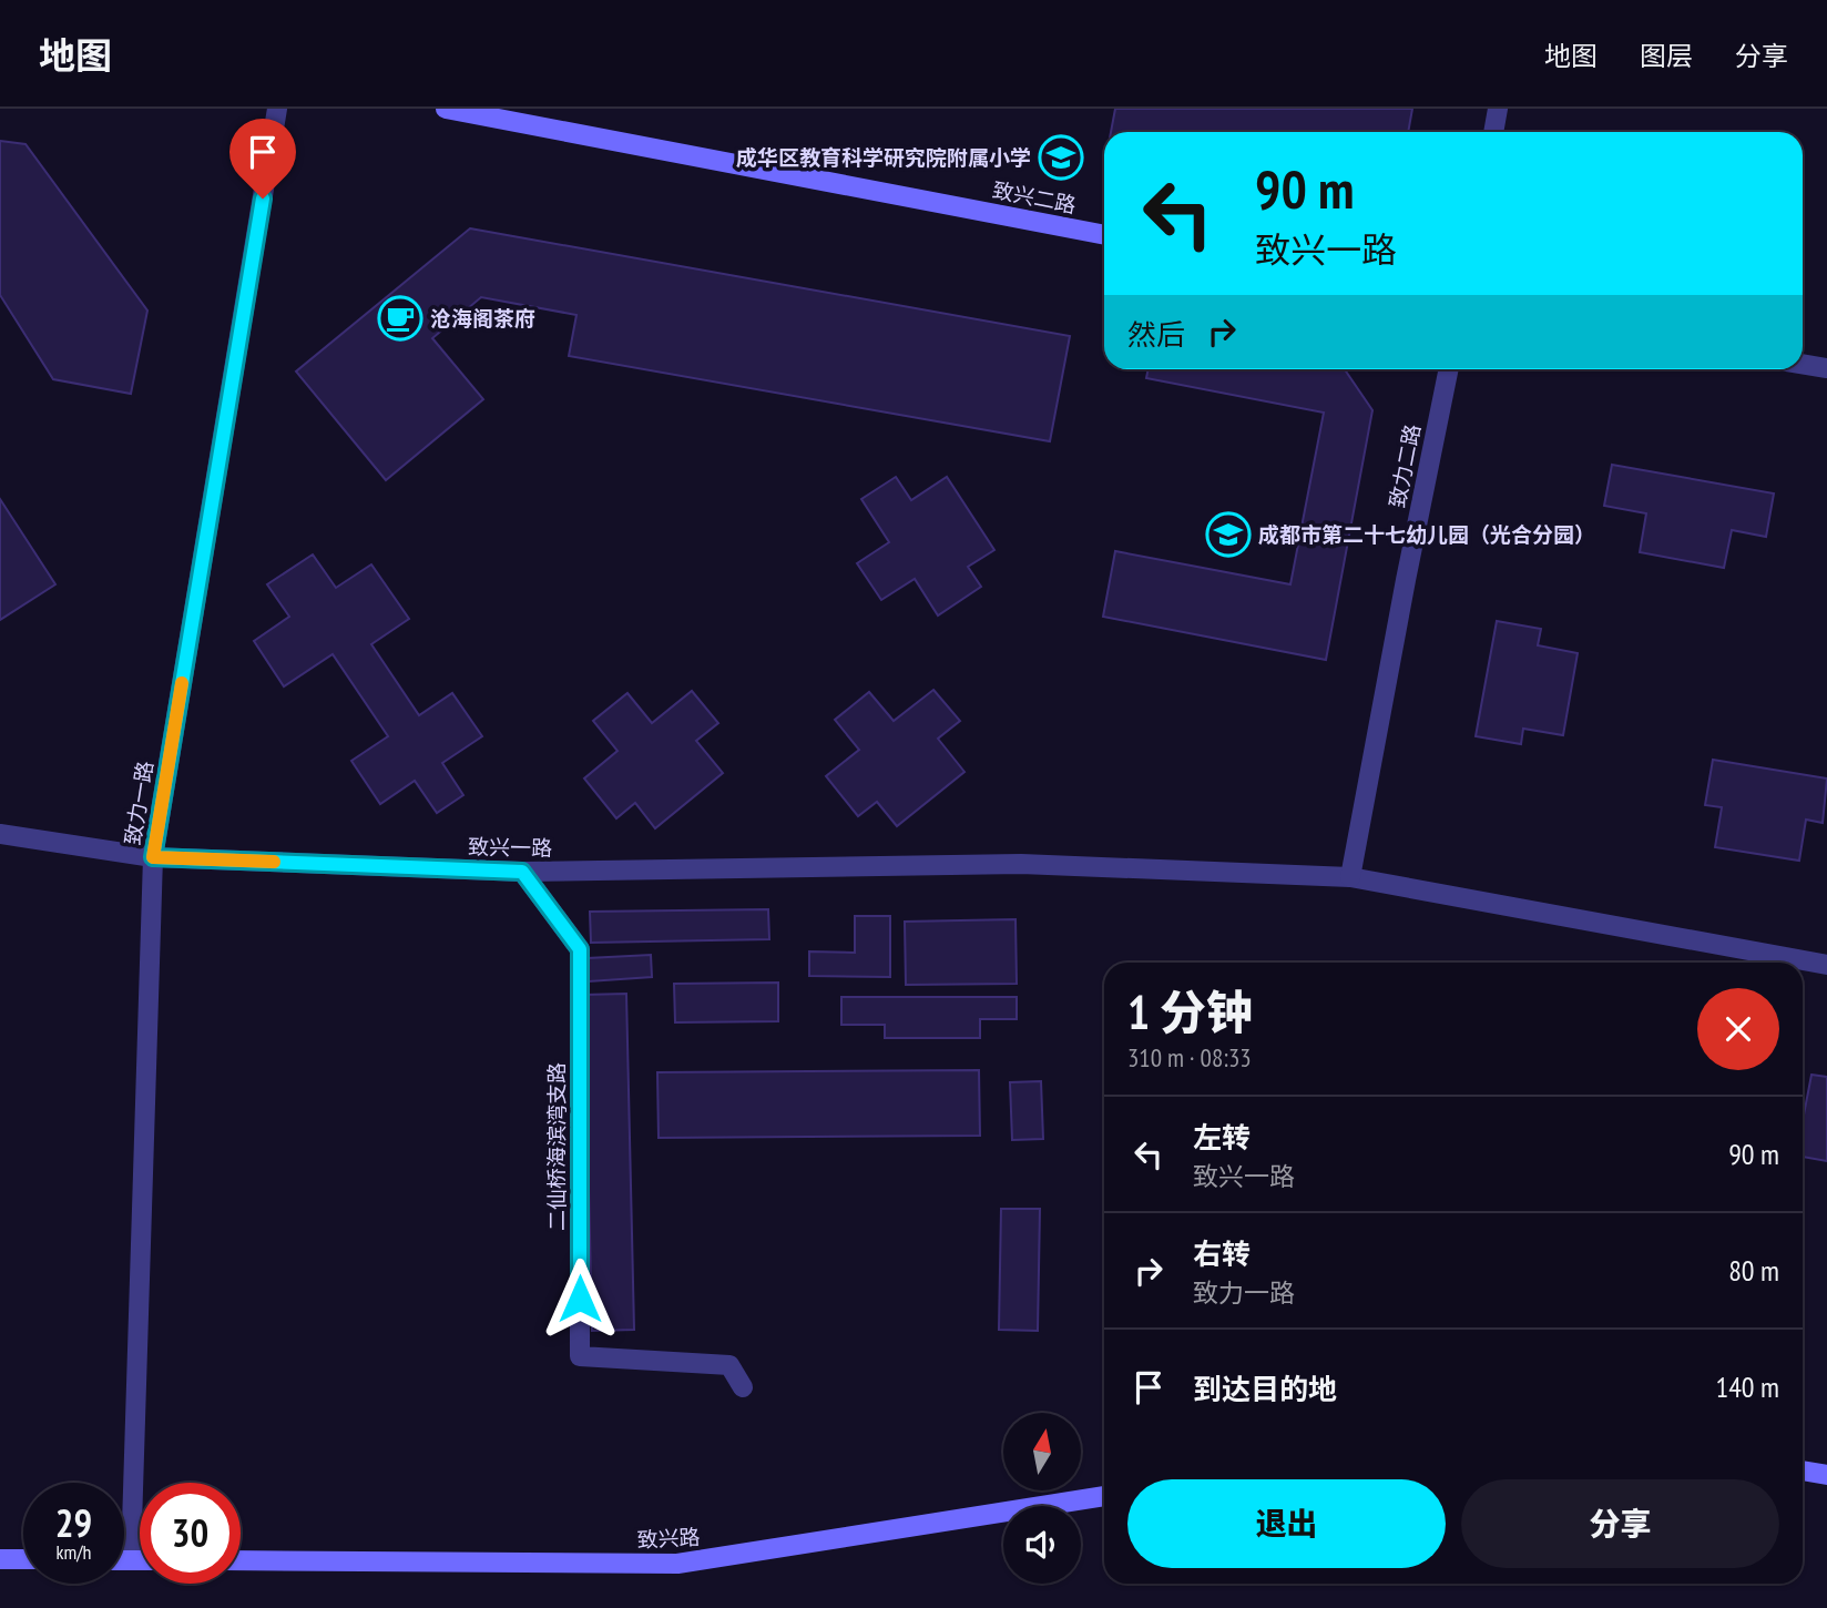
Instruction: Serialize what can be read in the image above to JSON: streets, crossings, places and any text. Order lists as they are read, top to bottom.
{
  "streets": {
    "street": [
      "致兴二路",
      "致力二路",
      "致力一路",
      "致兴一路",
      "二仙桥海滨湾支路",
      "致兴路"
    ]
  },
  "crossings": [
    ["致力二路", "致兴一路"],
    ["致力一路", "致兴一路"],
    ["致兴一路", "二仙桥海滨湾支路"]
  ],
  "places": {
    "school or university": ["成华区教育科学研究院附属小学", "成都市第二十七幼儿园（光合分园）"],
    "cafe": ["沧海阁茶府"]
  },
  "north": "top",
  "page": {
    "header": "地图",
    "nav": ["地图", "图层", "分享"],
    "turn": ["90 m", "致兴一路"],
    "then": "然后",
    "heading": ["1 分钟", "310 m · 08:33"],
    "list": [
      {
        "name": "左转",
        "note": "致兴一路",
        "value": "90 m"
      },
      {
        "name": "右转",
        "note": "致力一路",
        "value": "80 m"
      },
      {
        "name": "到达目的地",
        "value": "140 m"
      }
    ],
    "buttons": ["退出", "分享"],
    "speed": "29 km/h",
    "limit": "30"
  }
}
